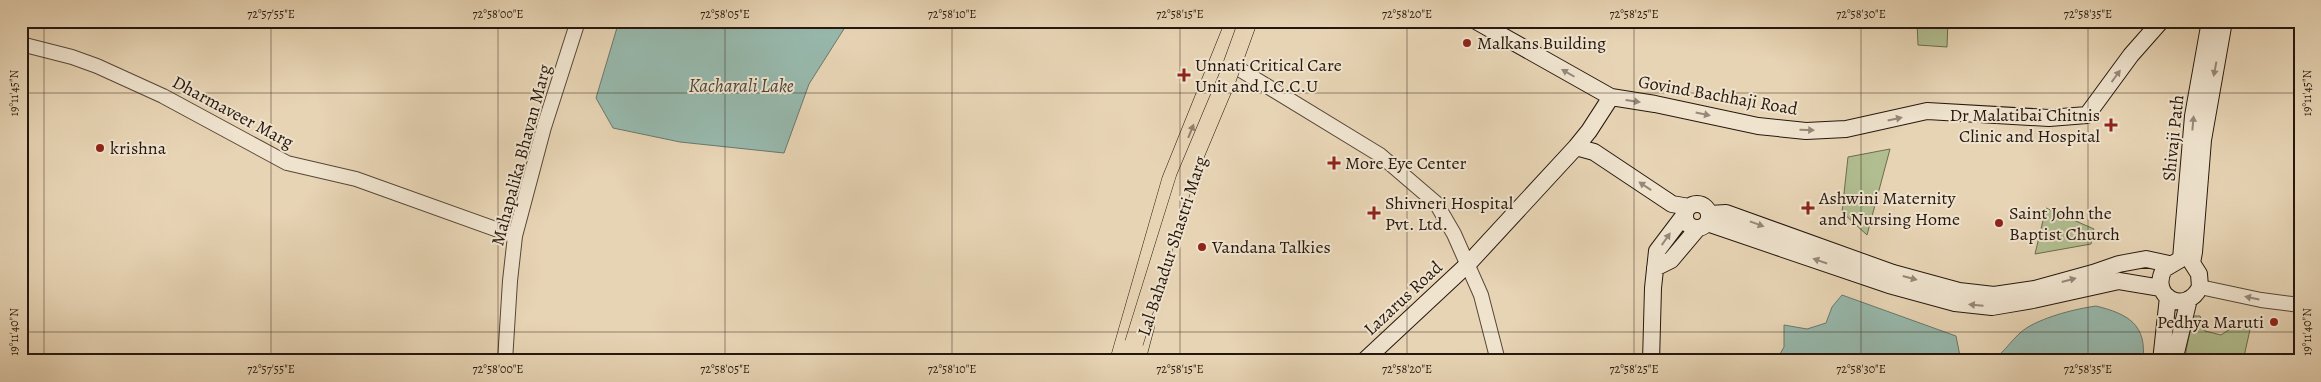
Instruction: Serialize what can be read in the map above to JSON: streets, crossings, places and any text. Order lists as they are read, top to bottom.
{
  "streets": {
    "main road": [
      "Govind Bachhaji Road",
      "Shivaji Path",
      "Lal Bahadur Shastri Marg",
      "Lazarus Road"
    ],
    "street": ["Dharmaveer Marg", "Mahapalika Bhavan Marg"]
  },
  "crossings": [
    ["Govind Bachhaji Road", "Lazarus Road"],
    ["Dharmaveer Marg", "Mahapalika Bhavan Marg"]
  ],
  "water": ["Kacharali Lake"],
  "places": {
    "other": [
      "Malkans Building",
      "krishna",
      "Saint John the Baptist Church",
      "Vandana Talkies",
      "Pedhya Maruti"
    ],
    "health": [
      "Unnati Critical Care Unit and I.C.C.U",
      "Dr Malatibai Chitnis Clinic and Hospital",
      "More Eye Center",
      "Ashwini Maternity and Nursing Home",
      "Shivneri Hospital Pvt. Ltd."
    ]
  },
  "coordinates": [
    "72°57'55\"E",
    "72°58'00\"E",
    "72°58'05\"E",
    "72°58'10\"E",
    "72°58'15\"E",
    "72°58'20\"E",
    "72°58'25\"E",
    "72°58'30\"E",
    "72°58'35\"E",
    "19°11'45\"N",
    "19°11'40\"N"
  ]
}
